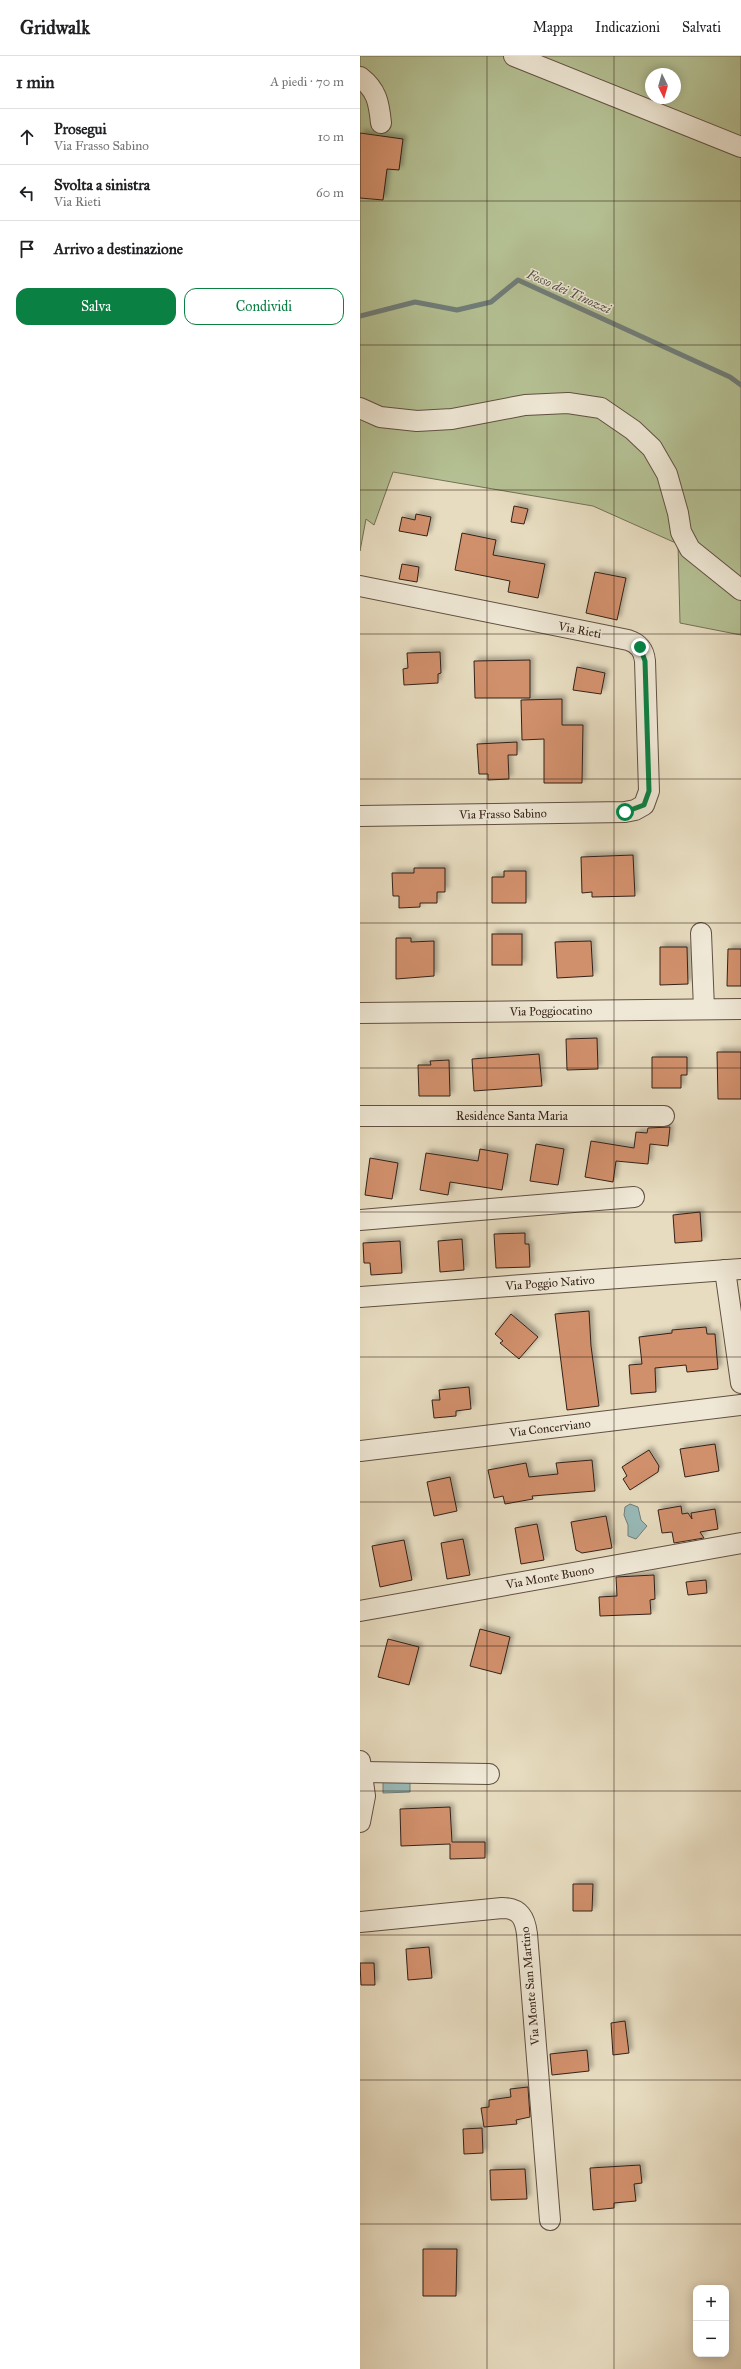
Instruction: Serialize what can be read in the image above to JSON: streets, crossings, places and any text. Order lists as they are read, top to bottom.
{
  "streets": {
    "street": [
      "Via Rieti",
      "Via Frasso Sabino",
      "Via Poggiocatino",
      "Residence Santa Maria",
      "Via Poggio Nativo",
      "Via Concerviano",
      "Via Monte Buono",
      "Via Monte San Martino"
    ]
  },
  "crossings": [
    ["Via Rieti", "Via Frasso Sabino"]
  ],
  "water": ["Fosso dei Tinozzi"],
  "north": "bottom",
  "page": {
    "header": "Gridwalk",
    "nav": ["Mappa", "Indicazioni", "Salvati"],
    "heading": ["1 min", "A piedi · 70 m"],
    "list": [
      ["Prosegui", "Via Frasso Sabino", "10 m"],
      ["Svolta a sinistra", "Via Rieti", "60 m"],
      "Arrivo a destinazione"
    ],
    "buttons": ["Salva", "Condividi"],
    "map_buttons": ["+", "−"]
  }
}
